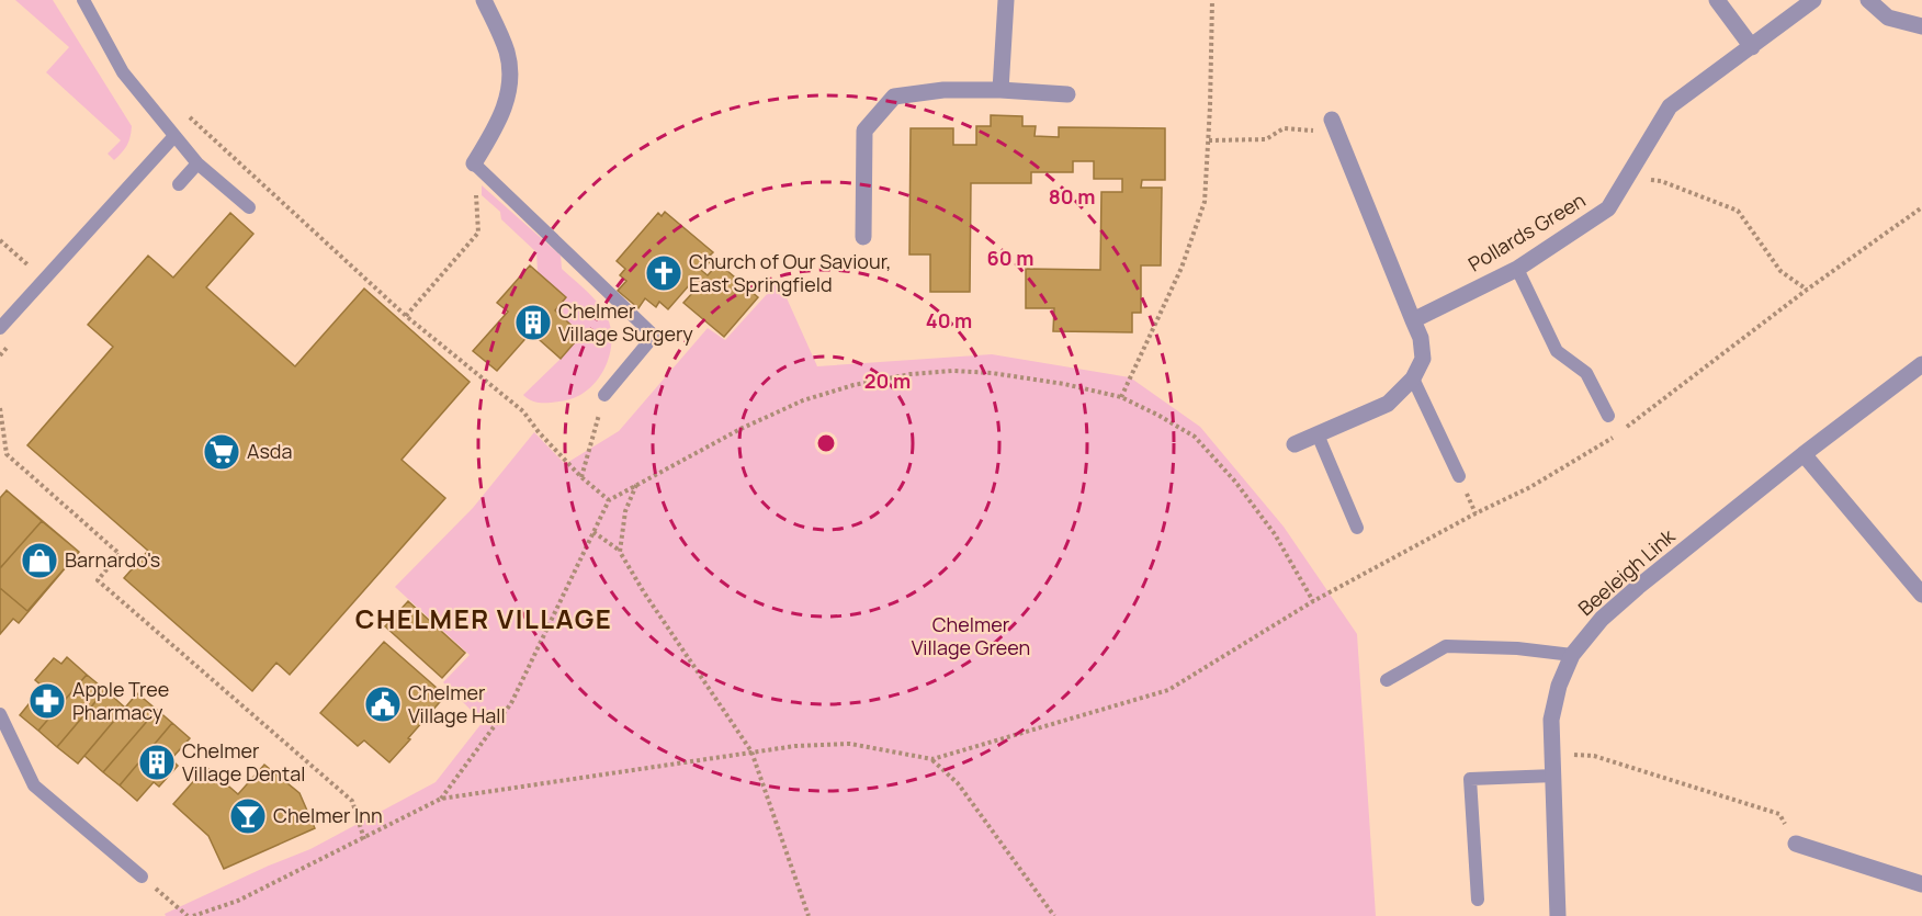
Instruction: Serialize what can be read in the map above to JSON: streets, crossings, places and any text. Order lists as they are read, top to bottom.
{
  "streets": {
    "street": ["Pollards Green", "Beeleigh Link"]
  },
  "districts": ["CHELMER VILLAGE"],
  "parks": ["Chelmer Village Green"],
  "places": {
    "church": ["Church of Our Saviour, East Springfield"],
    "building": ["Chelmer Village Surgery", "Chelmer Village Dental"],
    "supermarket": ["Asda"],
    "shop": ["Barnardo's"],
    "pharmacy": ["Apple Tree Pharmacy"],
    "public building": ["Chelmer Village Hall"],
    "bar": ["Chelmer Inn"]
  },
  "rings": [
    "80 m",
    "60 m",
    "40 m",
    "20 m"
  ]
}
